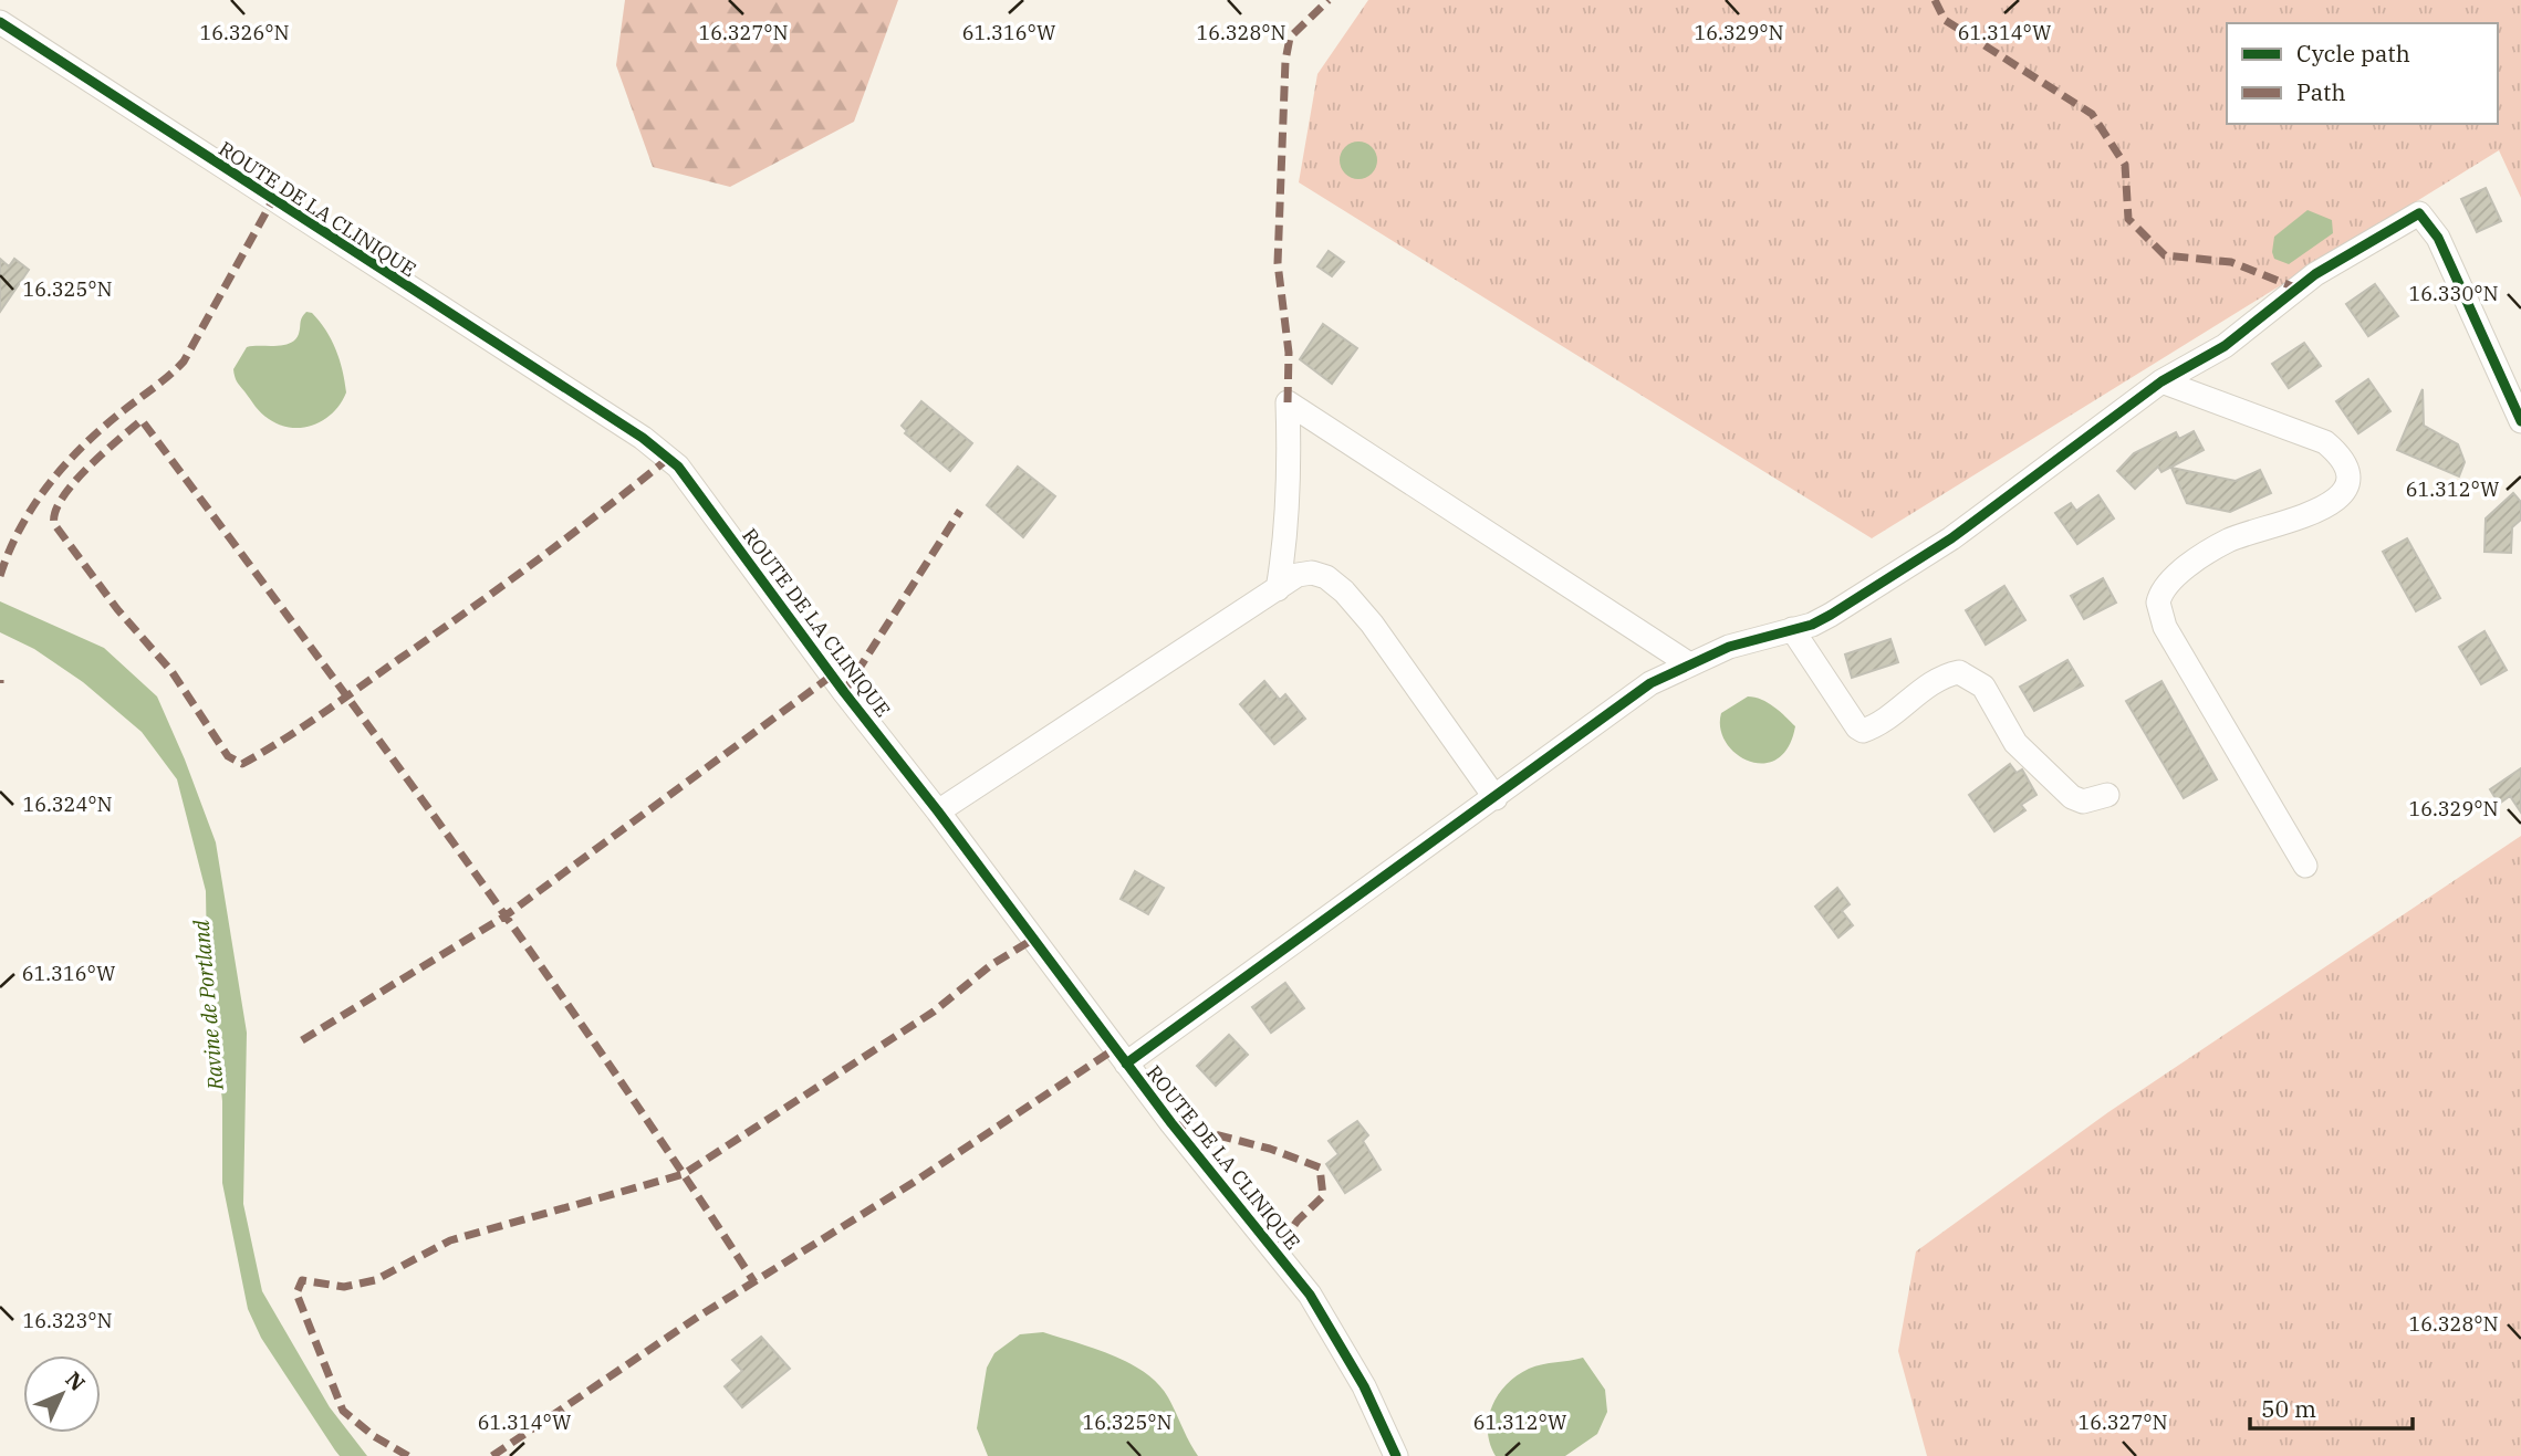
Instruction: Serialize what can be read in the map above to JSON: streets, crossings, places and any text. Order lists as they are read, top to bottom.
{
  "streets": {
    "street": ["ROUTE DE LA CLINIQUE"]
  },
  "water": ["Ravine de Portland"],
  "legend": ["Cycle path", "Path"],
  "scale_bar": "50 m",
  "north": "top right",
  "coordinates": [
    "61.316°W",
    "61.314°W",
    "16.326°N",
    "16.327°N",
    "16.328°N",
    "16.329°N",
    "16.325°N",
    "16.330°N",
    "61.312°W",
    "16.324°N",
    "16.323°N"
  ]
}
